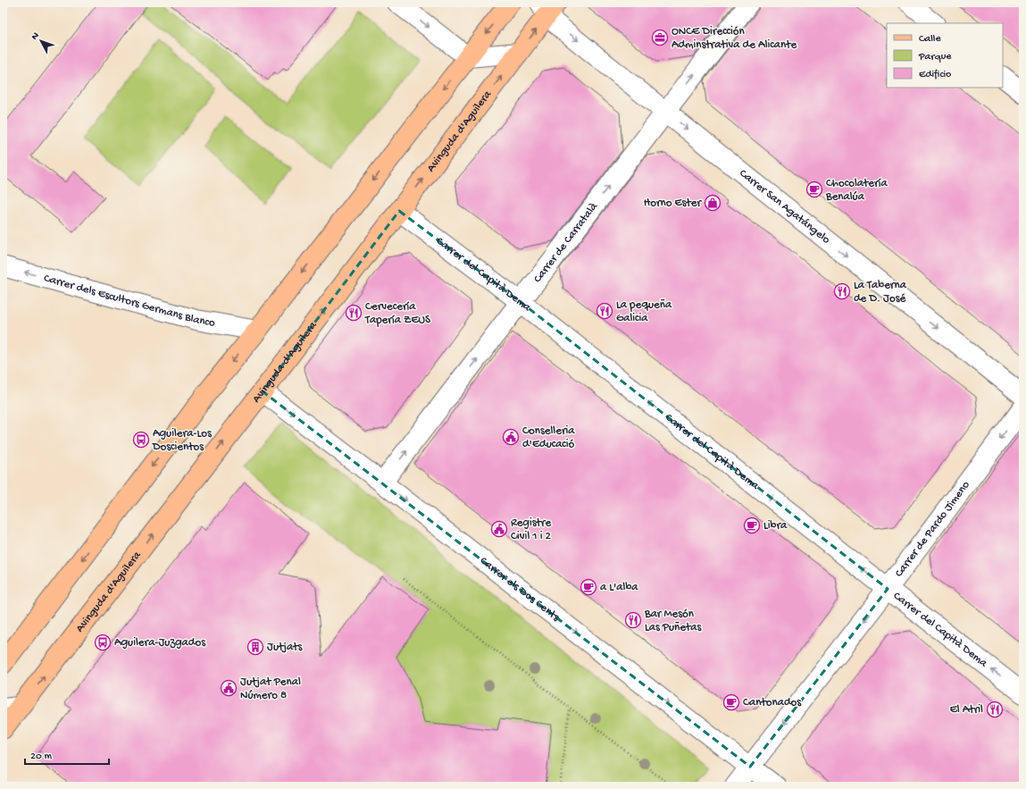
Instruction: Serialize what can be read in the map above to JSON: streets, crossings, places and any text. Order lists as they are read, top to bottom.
{
  "streets": {
    "main road": ["Avinguda d'Aguilera"],
    "street": [
      "Carrer San Agatángelo",
      "Carrer de Carratalà",
      "Carrer del Capità Dema",
      "Carrer dels Escultors Germans Blanco",
      "Carrer de Pardo Jimeno",
      "Carrer els Dos Cents"
    ]
  },
  "crossings": [
    ["Avinguda d'Aguilera", "Carrer San Agatángelo"],
    ["Avinguda d'Aguilera", "Carrer del Capità Dema"],
    ["Avinguda d'Aguilera", "Carrer els Dos Cents"],
    ["Carrer San Agatángelo", "Carrer de Carratalà"],
    ["Carrer de Carratalà", "Carrer del Capità Dema"],
    ["Carrer de Carratalà", "Carrer els Dos Cents"],
    ["Carrer del Capità Dema", "Carrer de Pardo Jimeno"],
    ["Carrer de Pardo Jimeno", "Carrer els Dos Cents"]
  ],
  "one_way": [
    "Carrer San Agatángelo",
    "Carrer de Carratalà",
    "Carrer del Capità Dema",
    "Carrer dels Escultors Germans Blanco",
    "Carrer de Pardo Jimeno",
    "Carrer els Dos Cents"
  ],
  "places": {
    "office": ["ONCE Dirección Adminstrativa de Alicante"],
    "cafe": [
      "Chocolatería Benalúa",
      "Libra",
      "a L'alba",
      "Cantonados"
    ],
    "shop": ["Horno Ester"],
    "restaurant": [
      "La Taberna de D. José",
      "La pequeña Galicia",
      "Cervecería Tapería ZEUS",
      "Bar Mesón Las Puñetas",
      "El Atril"
    ],
    "public building": ["Conselleria d'Educació", "Registre Civil 1 i 2", "Jutjat Penal Número 8"],
    "bus stop": ["Aguilera-Los Doscientos", "Aguilera-Juzgados"],
    "building": ["Jutjats"]
  },
  "legend": ["Calle", "Parque", "Edificio"],
  "scale_bar": "20 m",
  "north": "top left"
}
